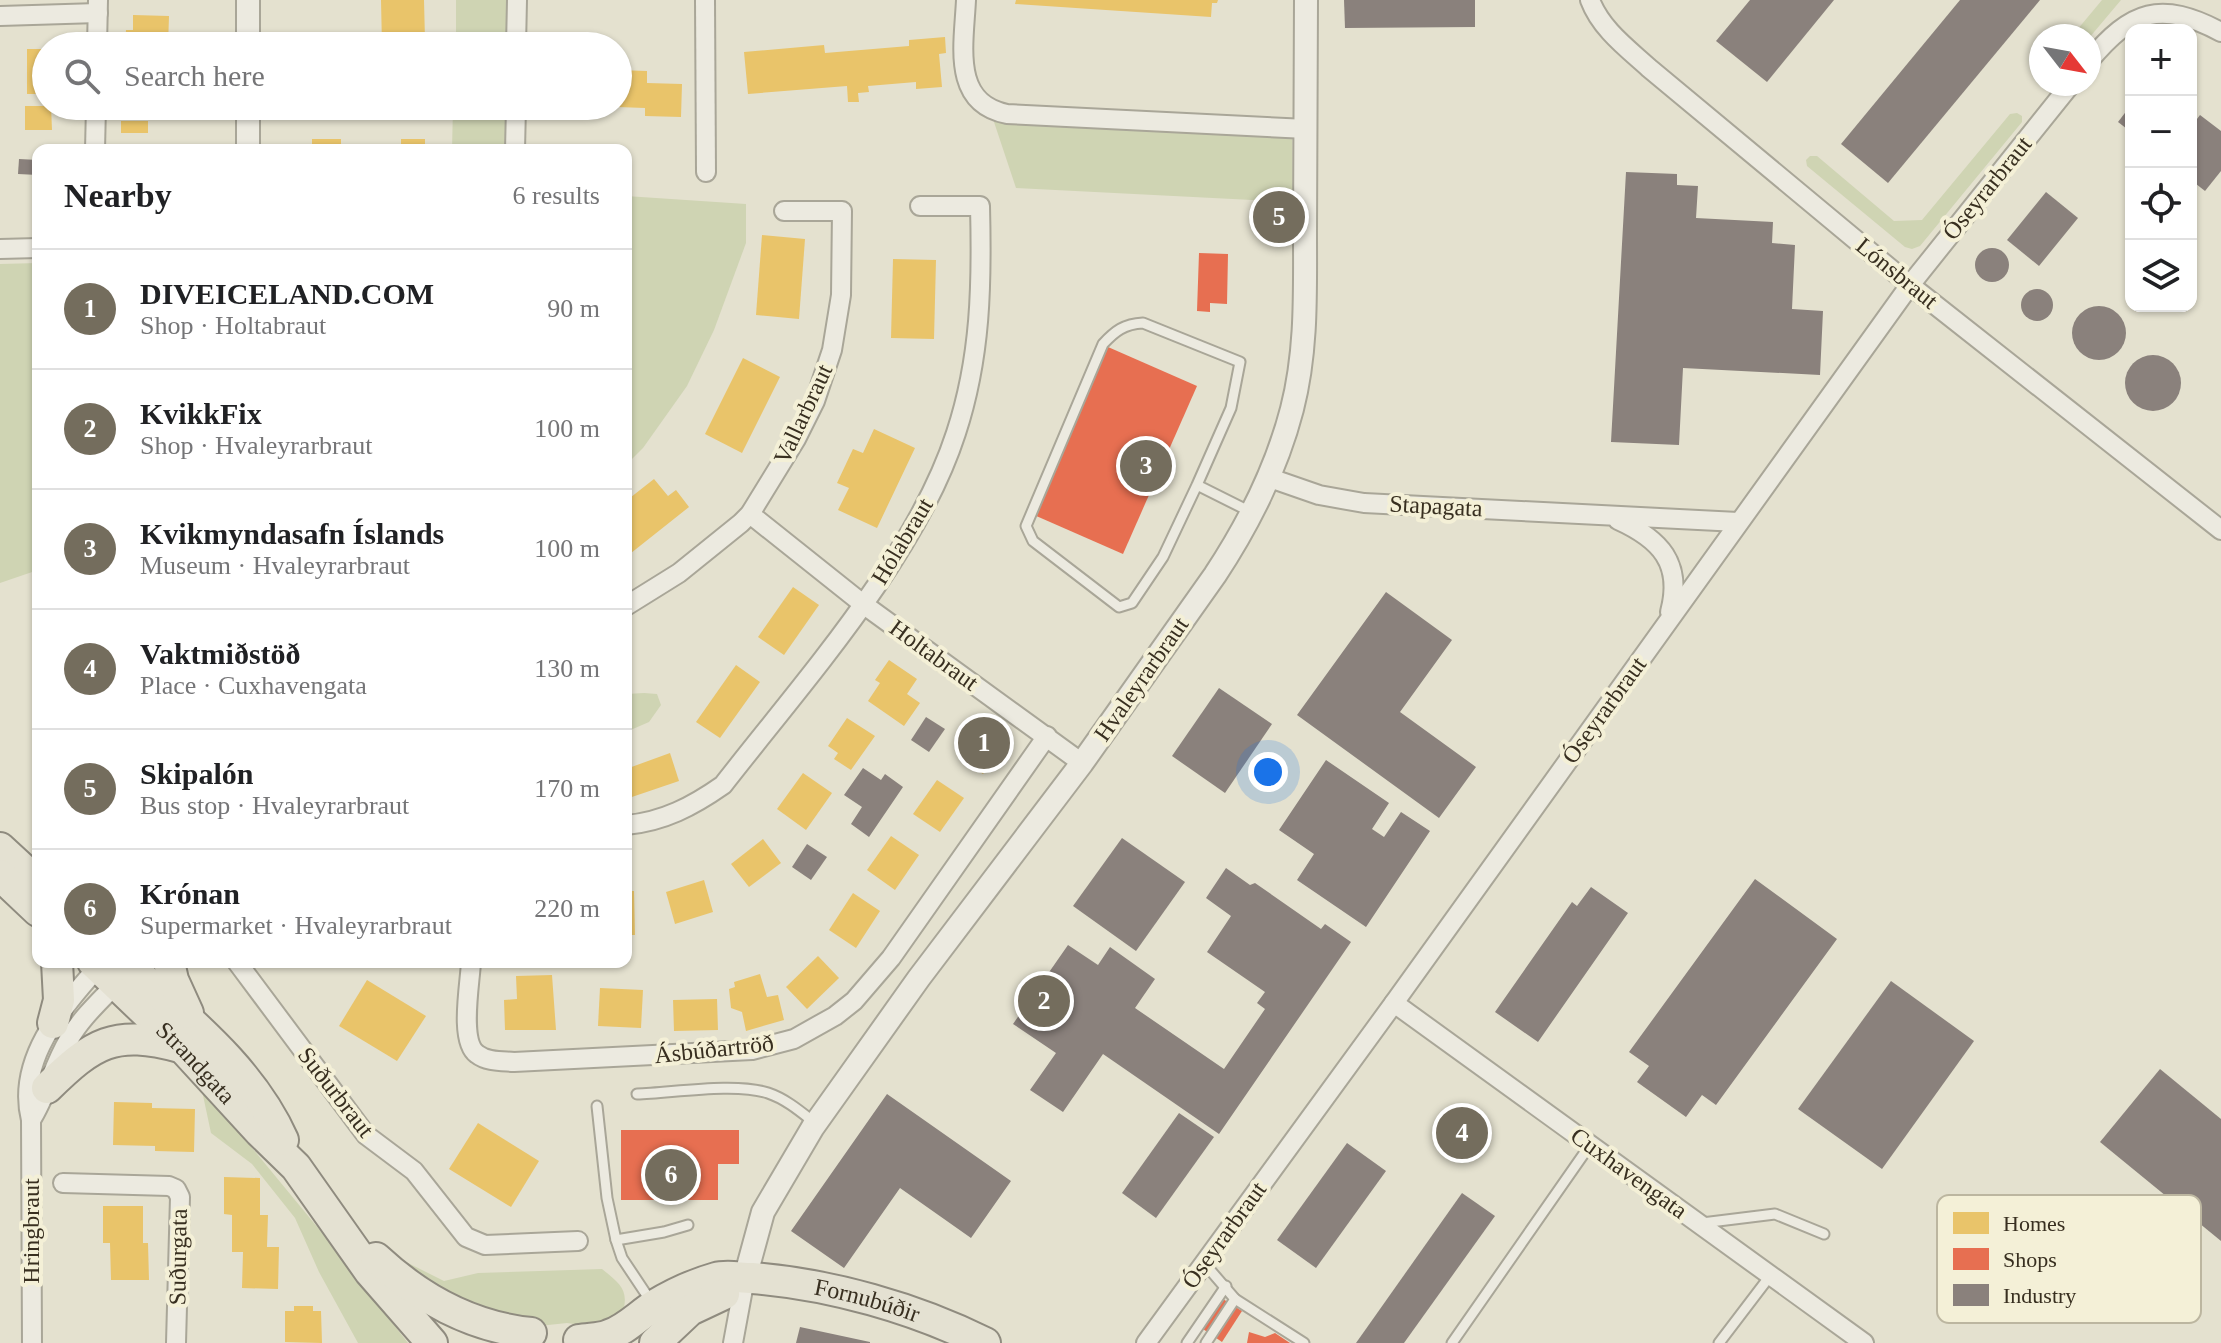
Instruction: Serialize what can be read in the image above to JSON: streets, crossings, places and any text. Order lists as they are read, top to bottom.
{
  "streets": {
    "main road": ["Strandgata", "Fornubúðir"],
    "street": [
      "Óseyrarbraut",
      "Lónsbraut",
      "Vallarbraut",
      "Stapagata",
      "Hólabraut",
      "Holtabraut",
      "Hvaleyrarbraut",
      "Ásbúðartröð",
      "Suðurbraut",
      "Cuxhavengata",
      "Hringbraut",
      "Suðurgata"
    ]
  },
  "crossings": [
    ["Óseyrarbraut", "Lónsbraut"],
    ["Óseyrarbraut", "Stapagata"],
    ["Óseyrarbraut", "Cuxhavengata"],
    ["Vallarbraut", "Holtabraut"],
    ["Stapagata", "Hvaleyrarbraut"],
    ["Hólabraut", "Holtabraut"],
    ["Holtabraut", "Hvaleyrarbraut"],
    ["Holtabraut", "Ásbúðartröð"],
    ["Hvaleyrarbraut", "Fornubúðir"],
    ["Strandgata", "Fornubúðir"]
  ],
  "legend": ["Homes", "Shops", "Industry"],
  "north": "bottom right",
  "page": {
    "map_buttons": ["+", "−"],
    "search": "Search here",
    "heading": ["Nearby", "6 results"],
    "pins": [
      "5",
      "3",
      "1",
      "2",
      "4",
      "6"
    ],
    "list": [
      {
        "mark": "1",
        "name": "DIVEICELAND.COM",
        "note": "Shop · Holtabraut",
        "value": "90 m"
      },
      {
        "mark": "2",
        "name": "KvikkFix",
        "note": "Shop · Hvaleyrarbraut",
        "value": "100 m"
      },
      {
        "mark": "3",
        "name": "Kvikmyndasafn Íslands",
        "note": "Museum · Hvaleyrarbraut",
        "value": "100 m"
      },
      {
        "mark": "4",
        "name": "Vaktmiðstöð",
        "note": "Place · Cuxhavengata",
        "value": "130 m"
      },
      {
        "mark": "5",
        "name": "Skipalón",
        "note": "Bus stop · Hvaleyrarbraut",
        "value": "170 m"
      },
      {
        "mark": "6",
        "name": "Krónan",
        "note": "Supermarket · Hvaleyrarbraut",
        "value": "220 m"
      }
    ]
  }
}
